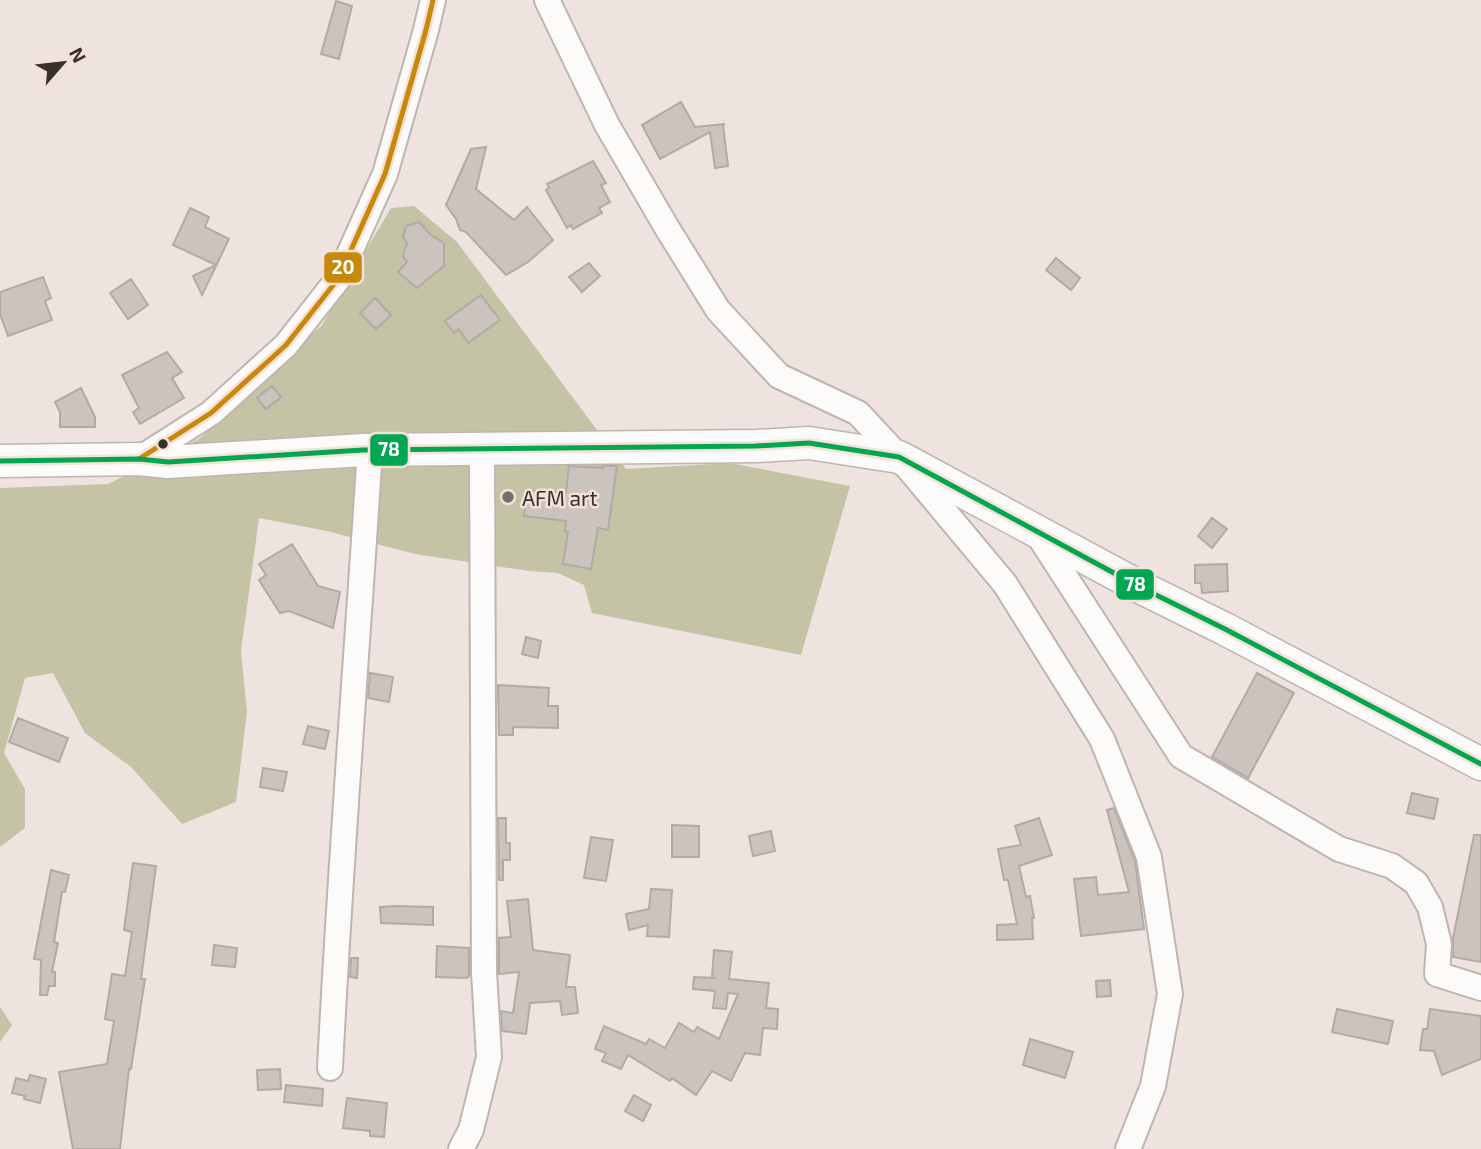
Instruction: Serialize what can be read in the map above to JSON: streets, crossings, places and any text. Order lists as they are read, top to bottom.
{
  "places": ["AFM art"],
  "lines": ["transit line 20", "transit line 78"],
  "north": "top right"
}
